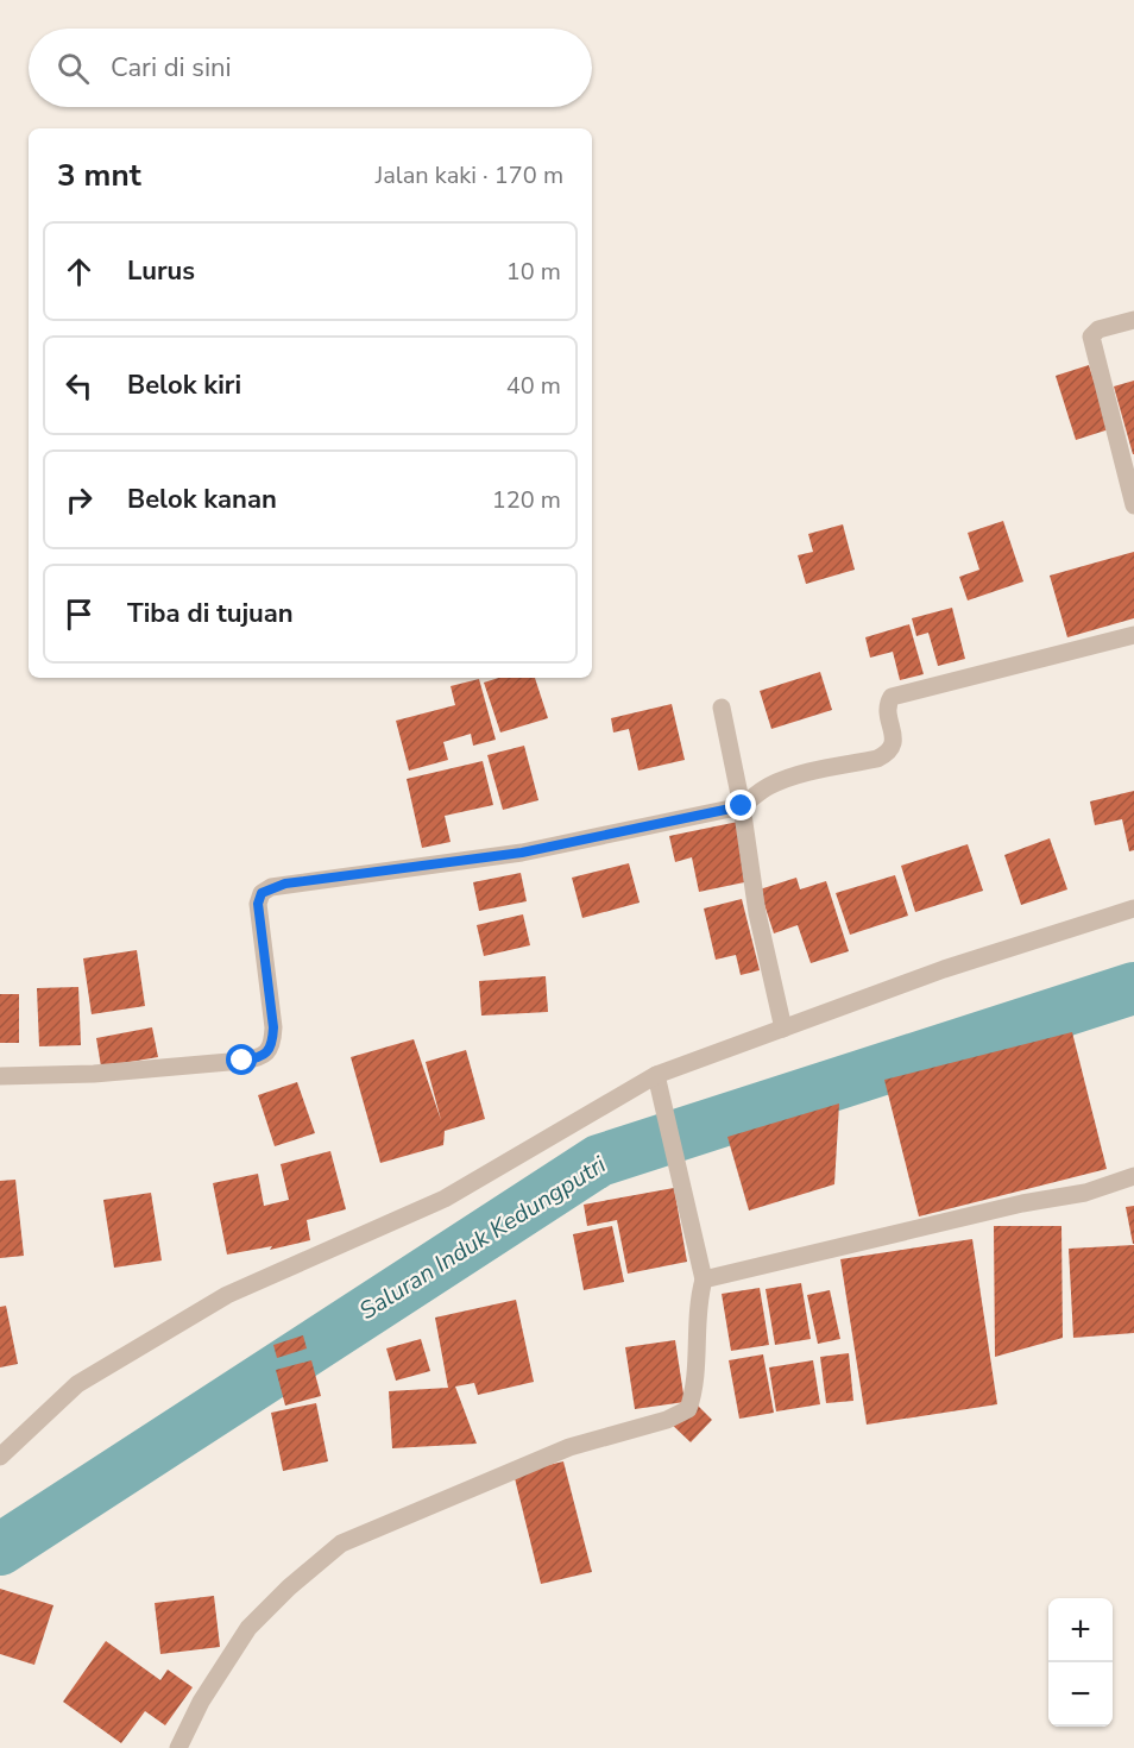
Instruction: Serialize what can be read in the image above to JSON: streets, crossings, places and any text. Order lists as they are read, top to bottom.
{
  "water": ["Saluran Induk Kedungputri"],
  "page": {
    "search": "Cari di sini",
    "heading": ["3 mnt", "Jalan kaki · 170 m"],
    "list": [
      ["Lurus", "10 m"],
      ["Belok kiri", "40 m"],
      ["Belok kanan", "120 m"],
      "Tiba di tujuan"
    ],
    "map_buttons": ["+", "−"]
  }
}
